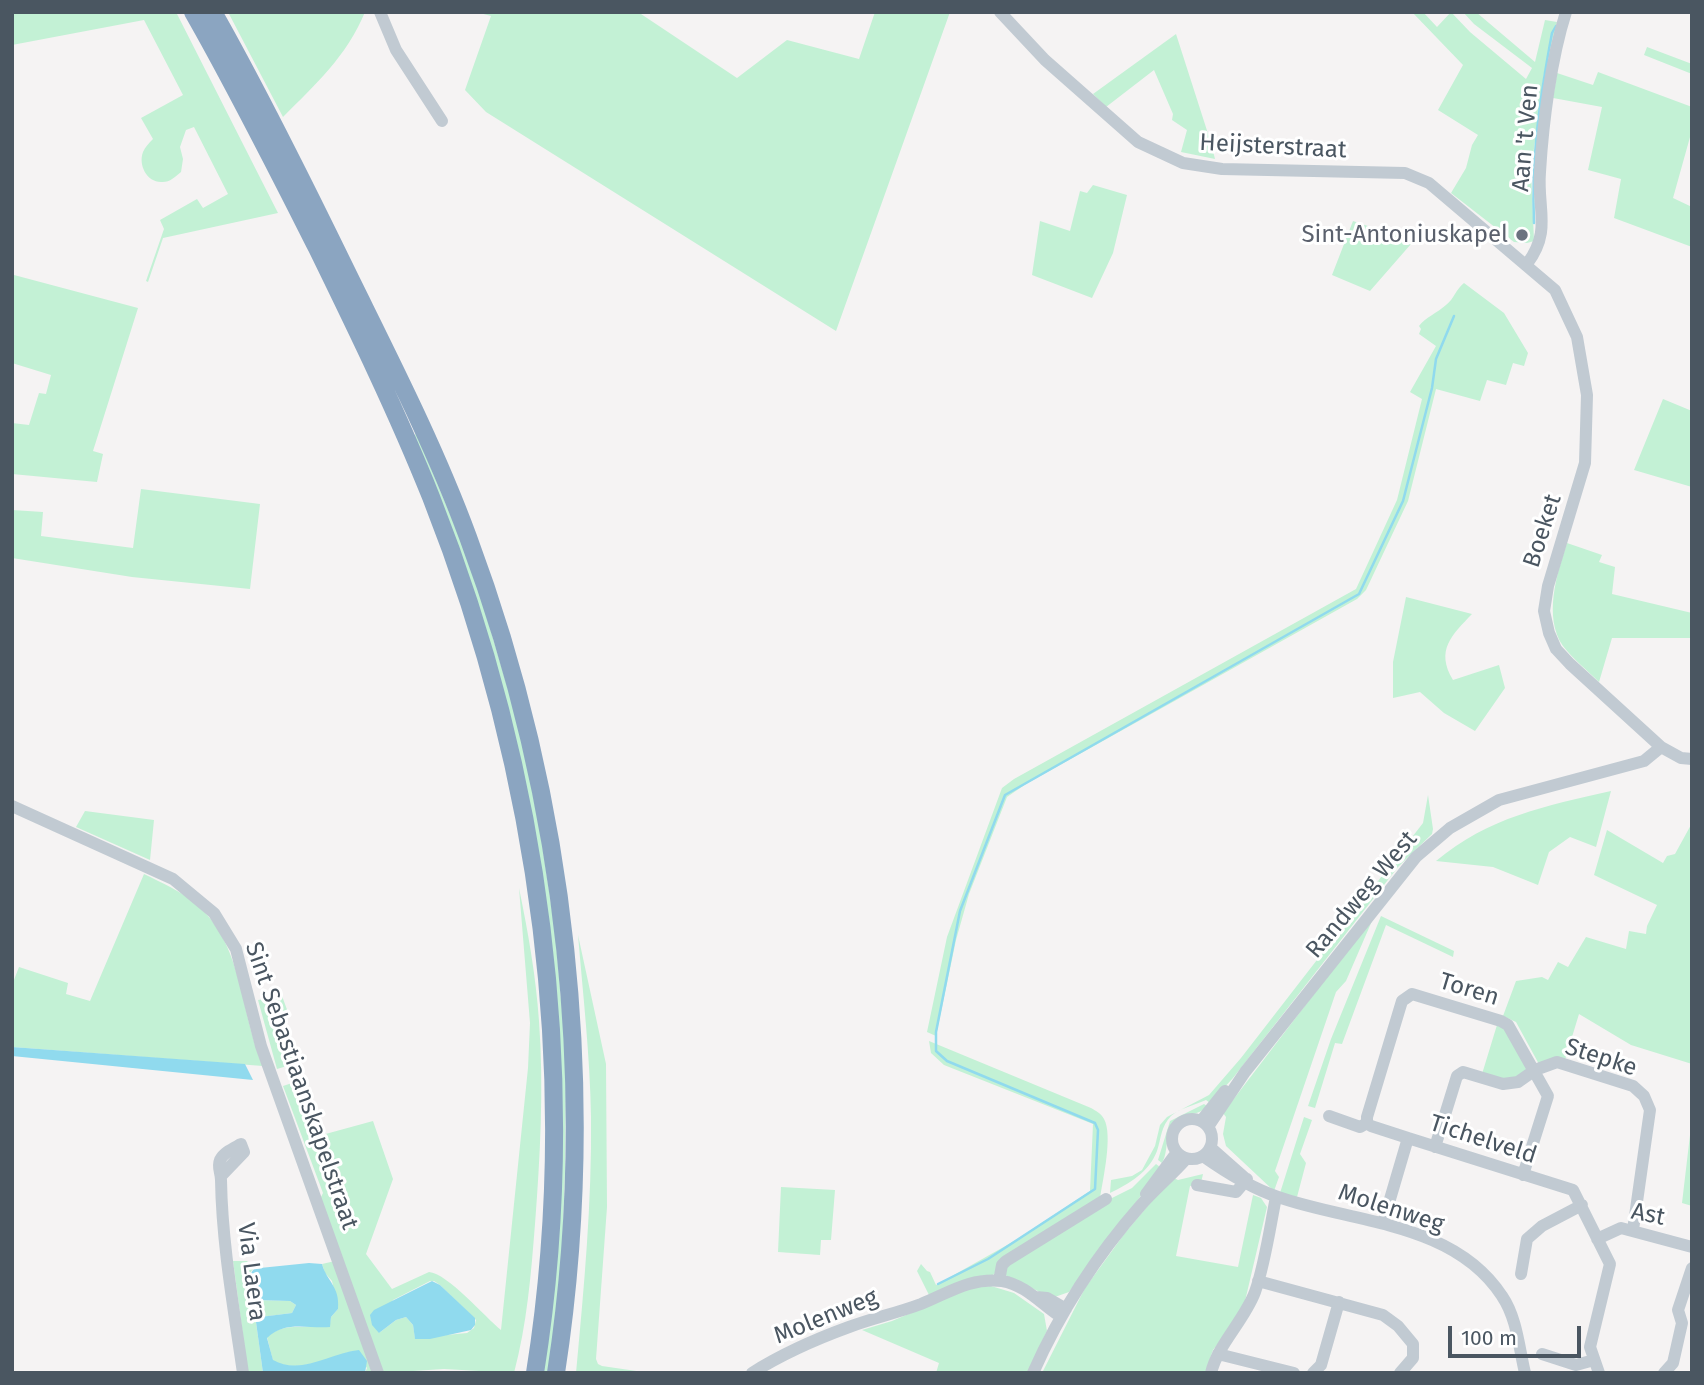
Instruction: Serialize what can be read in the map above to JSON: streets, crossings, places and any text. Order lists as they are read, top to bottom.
{
  "streets": {
    "street": [
      "Aan 't Ven",
      "Heijsterstraat",
      "Boeket",
      "Randweg West",
      "Toren",
      "Stepke",
      "Sint Sebastiaanskapelstraat",
      "Tichelveld",
      "Molenweg",
      "Ast",
      "Via Laera"
    ]
  },
  "crossings": [
    ["Aan 't Ven", "Heijsterstraat"],
    ["Aan 't Ven", "Boeket"],
    ["Heijsterstraat", "Boeket"],
    ["Boeket", "Randweg West"],
    ["Randweg West", "Molenweg"],
    ["Toren", "Stepke"],
    ["Toren", "Tichelveld"],
    ["Stepke", "Ast"],
    ["Tichelveld", "Molenweg"],
    ["Tichelveld", "Ast"]
  ],
  "places": ["Sint-Antoniuskapel"],
  "scale_bar": "100 m"
}
